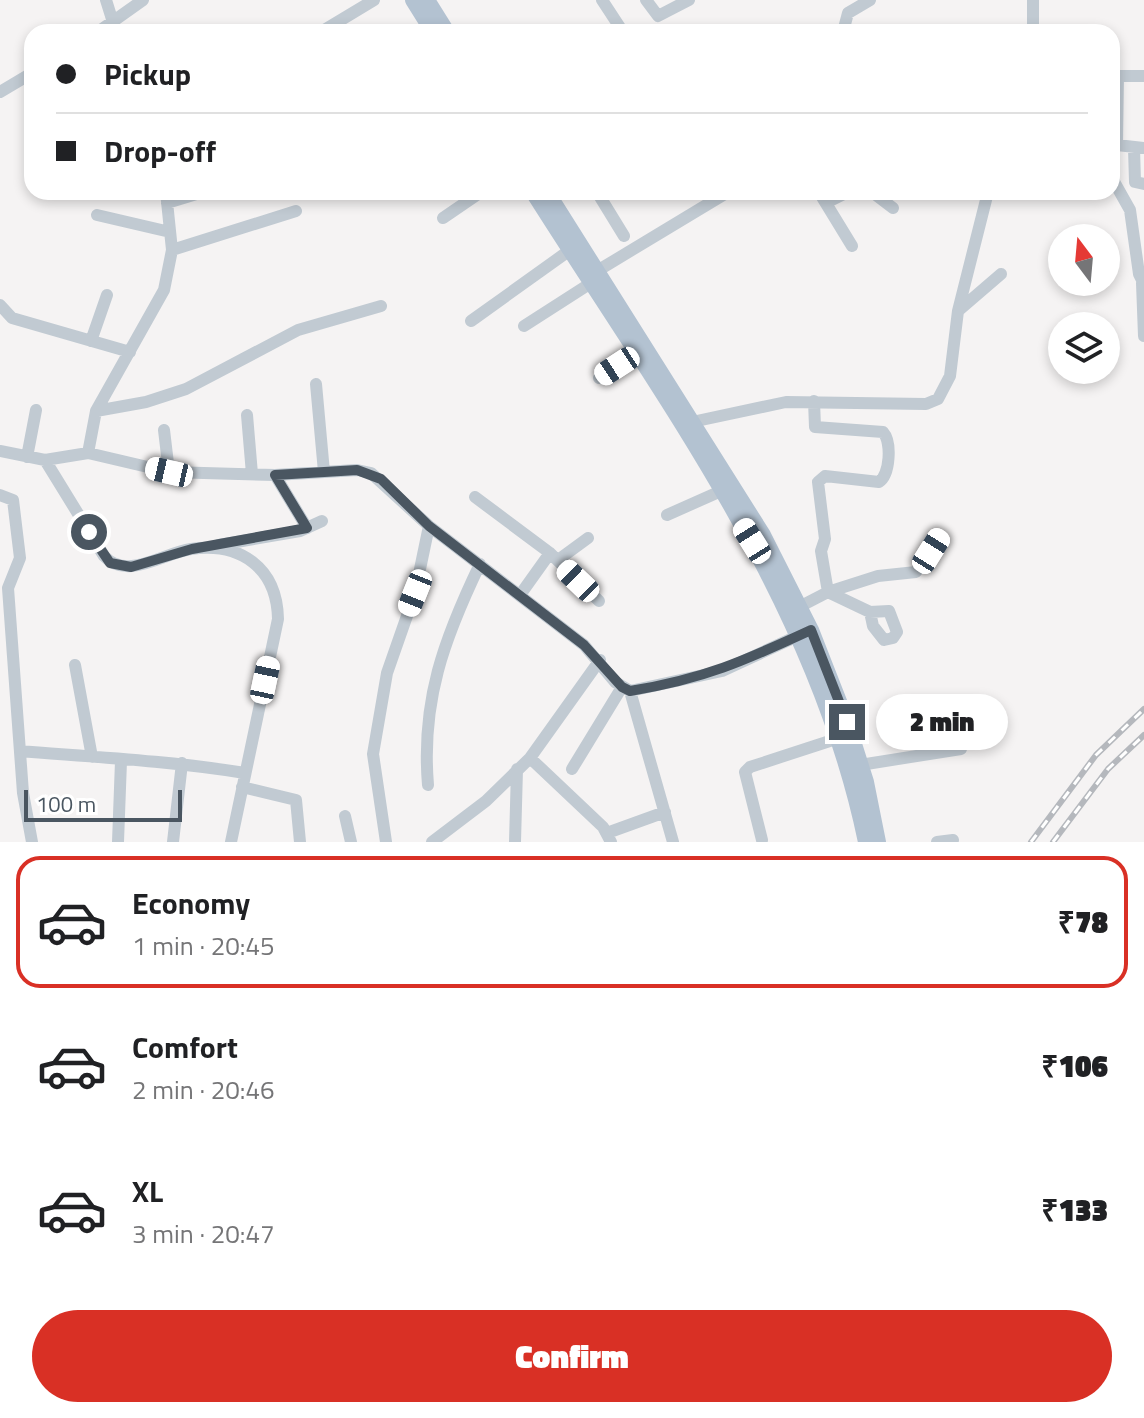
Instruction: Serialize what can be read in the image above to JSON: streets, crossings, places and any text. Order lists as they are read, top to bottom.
{
  "scale_bar": "100 m",
  "north": "top",
  "page": {
    "banner": ["Pickup", "Drop-off"],
    "bubble": "2 min",
    "scale": "100 m",
    "list": [
      {
        "name": "Economy",
        "note": "1 min · 20:45",
        "value": "₹78"
      },
      {
        "name": "Comfort",
        "note": "2 min · 20:46",
        "value": "₹106"
      },
      {
        "name": "XL",
        "note": "3 min · 20:47",
        "value": "₹133"
      }
    ],
    "buttons": "Confirm"
  }
}
